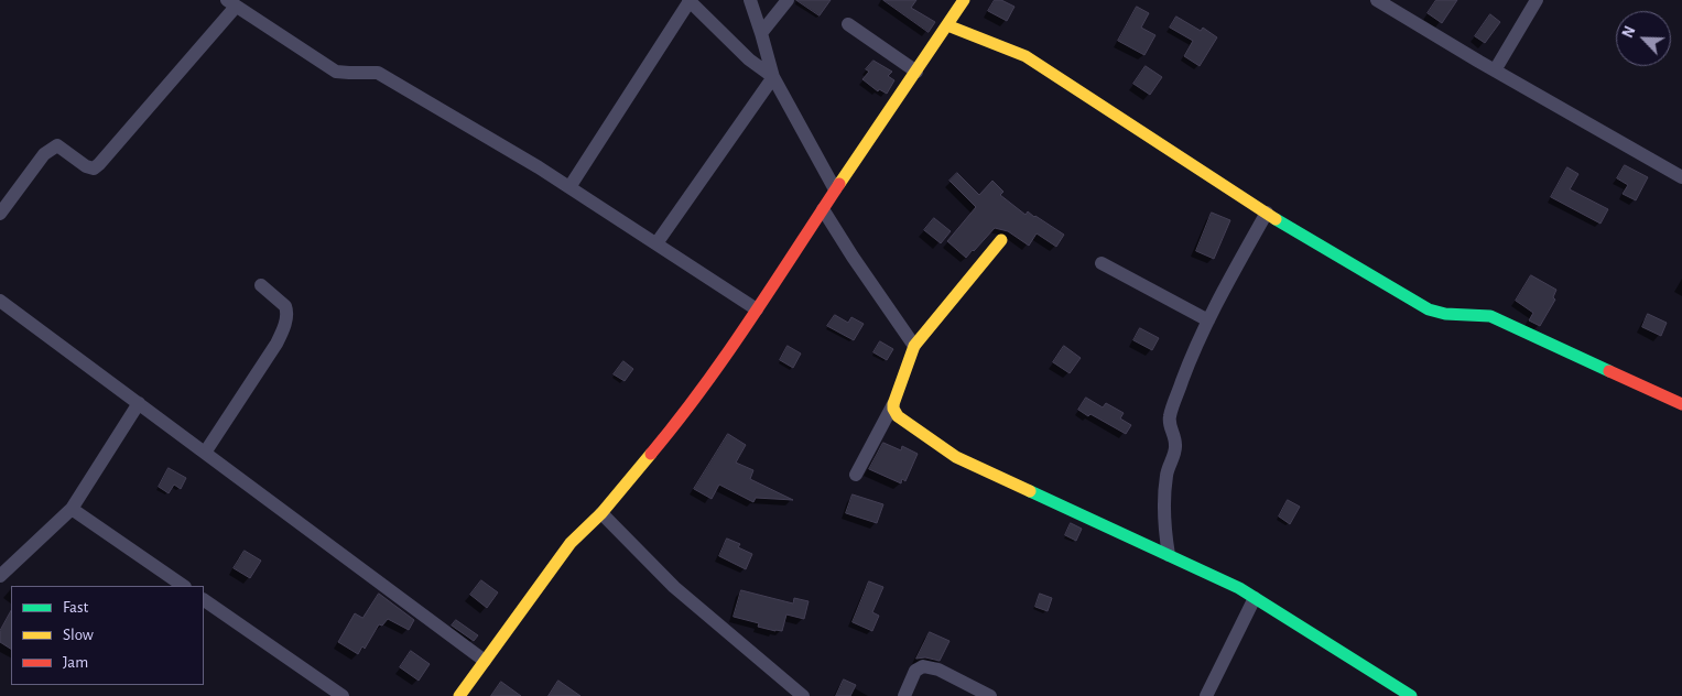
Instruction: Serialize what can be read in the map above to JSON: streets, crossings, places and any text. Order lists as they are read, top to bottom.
{
  "legend": ["Fast", "Slow", "Jam"],
  "north": "top left"
}
